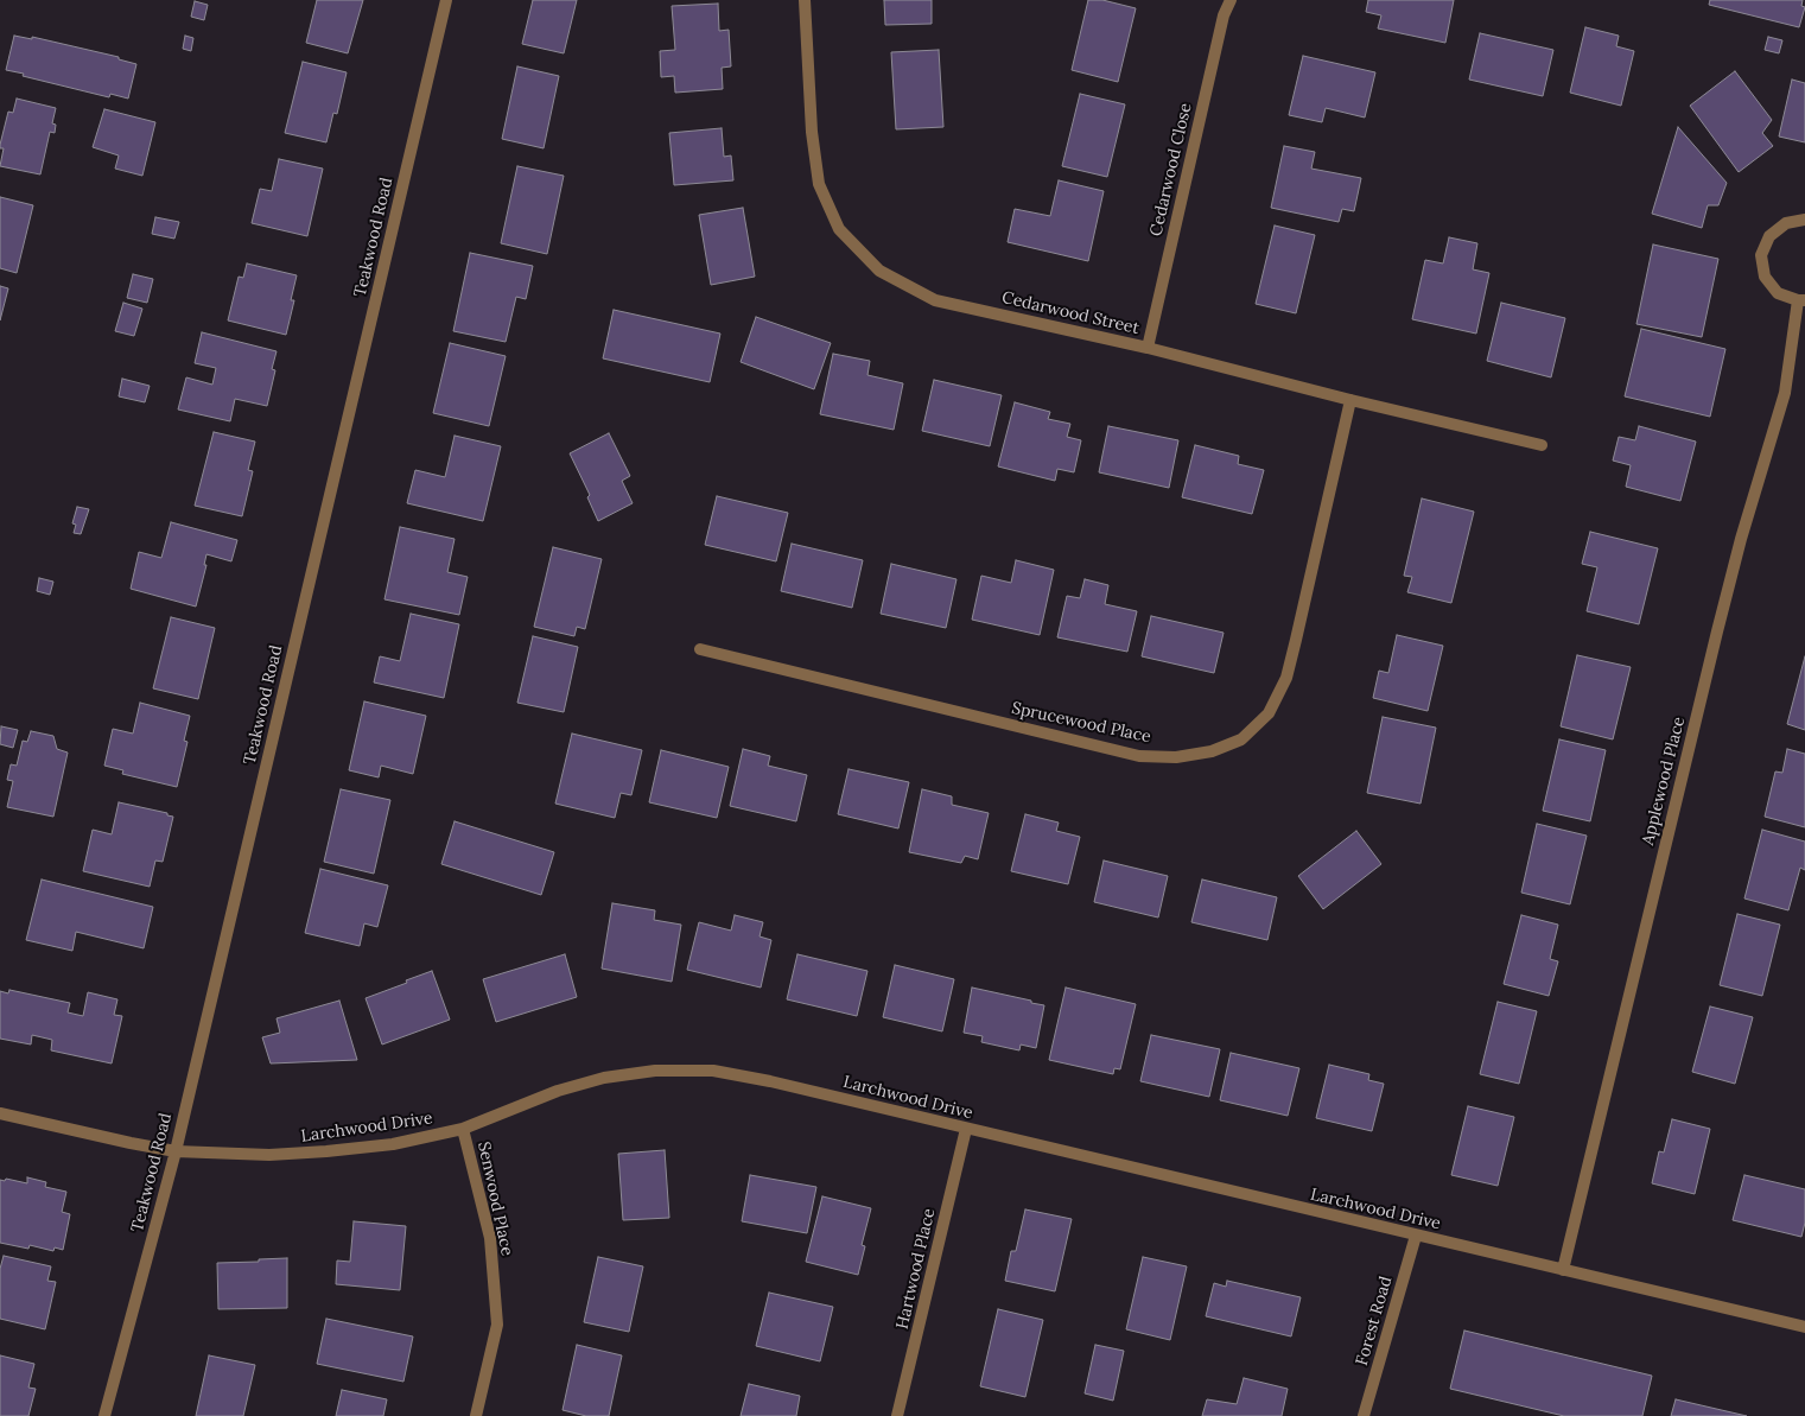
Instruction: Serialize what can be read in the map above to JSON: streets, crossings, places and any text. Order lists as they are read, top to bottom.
{
  "streets": {
    "street": [
      "Cedarwood Close",
      "Teakwood Road",
      "Cedarwood Street",
      "Sprucewood Place",
      "Applewood Place",
      "Larchwood Drive",
      "Senwood Place",
      "Hartwood Place",
      "Forest Road"
    ]
  },
  "crossings": [
    ["Cedarwood Close", "Cedarwood Street"],
    ["Teakwood Road", "Larchwood Drive"],
    ["Cedarwood Street", "Sprucewood Place"],
    ["Applewood Place", "Larchwood Drive"],
    ["Larchwood Drive", "Senwood Place"],
    ["Larchwood Drive", "Hartwood Place"],
    ["Larchwood Drive", "Forest Road"]
  ]
}
